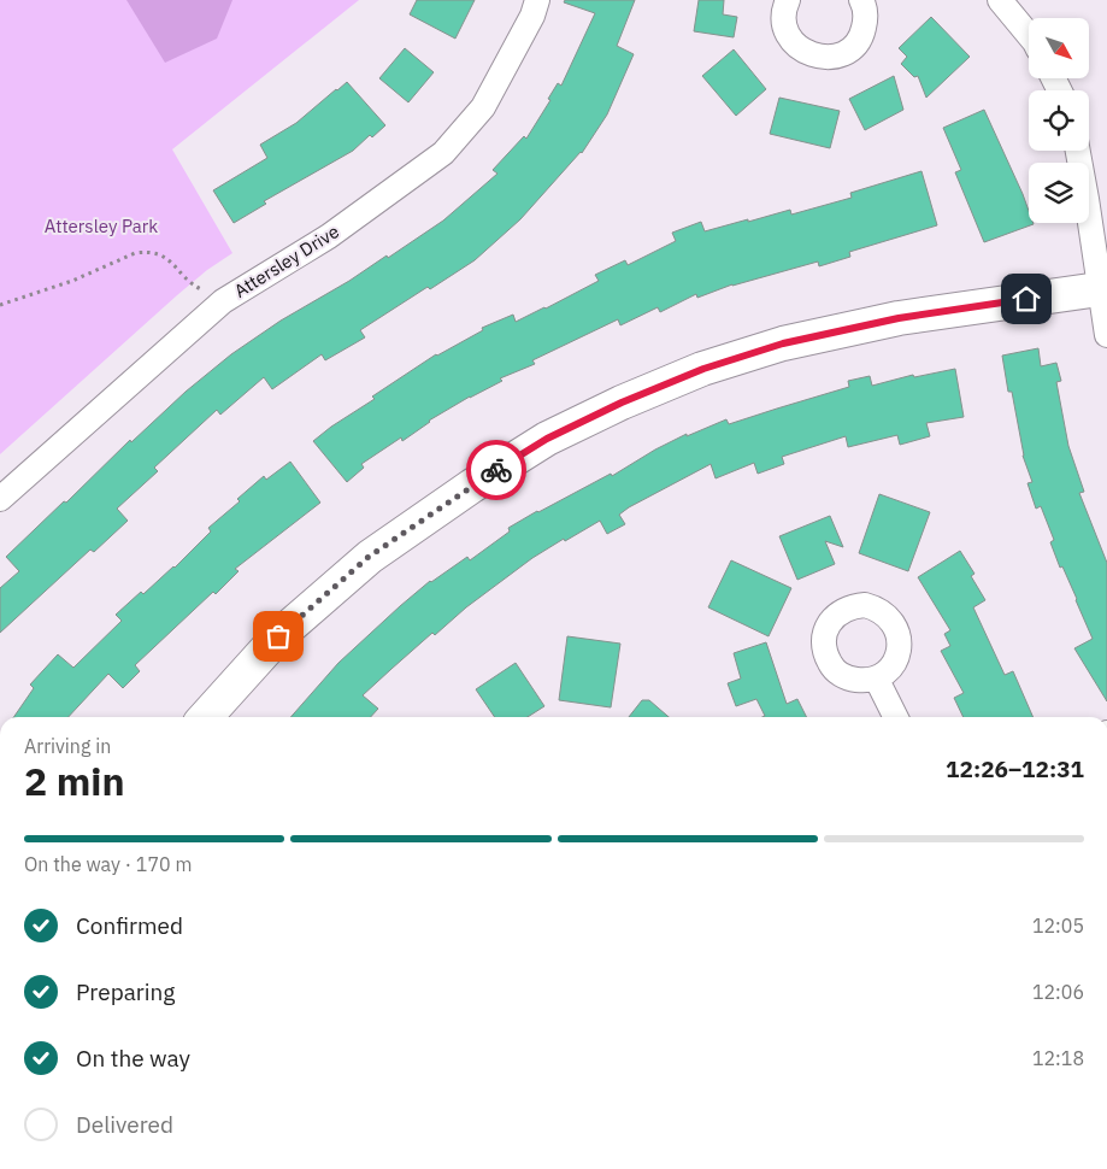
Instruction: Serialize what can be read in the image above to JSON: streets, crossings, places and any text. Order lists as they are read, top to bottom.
{
  "streets": {
    "street": ["Attersley Drive"]
  },
  "parks": ["Attersley Park"],
  "north": "bottom right",
  "page": {
    "heading": ["2 min", "Arriving in", "12:26–12:31"],
    "bar": "On the way · 170 m",
    "list": [
      ["Confirmed", "12:05"],
      ["Preparing", "12:06"],
      ["On the way", "12:18"],
      "Delivered"
    ]
  }
}
